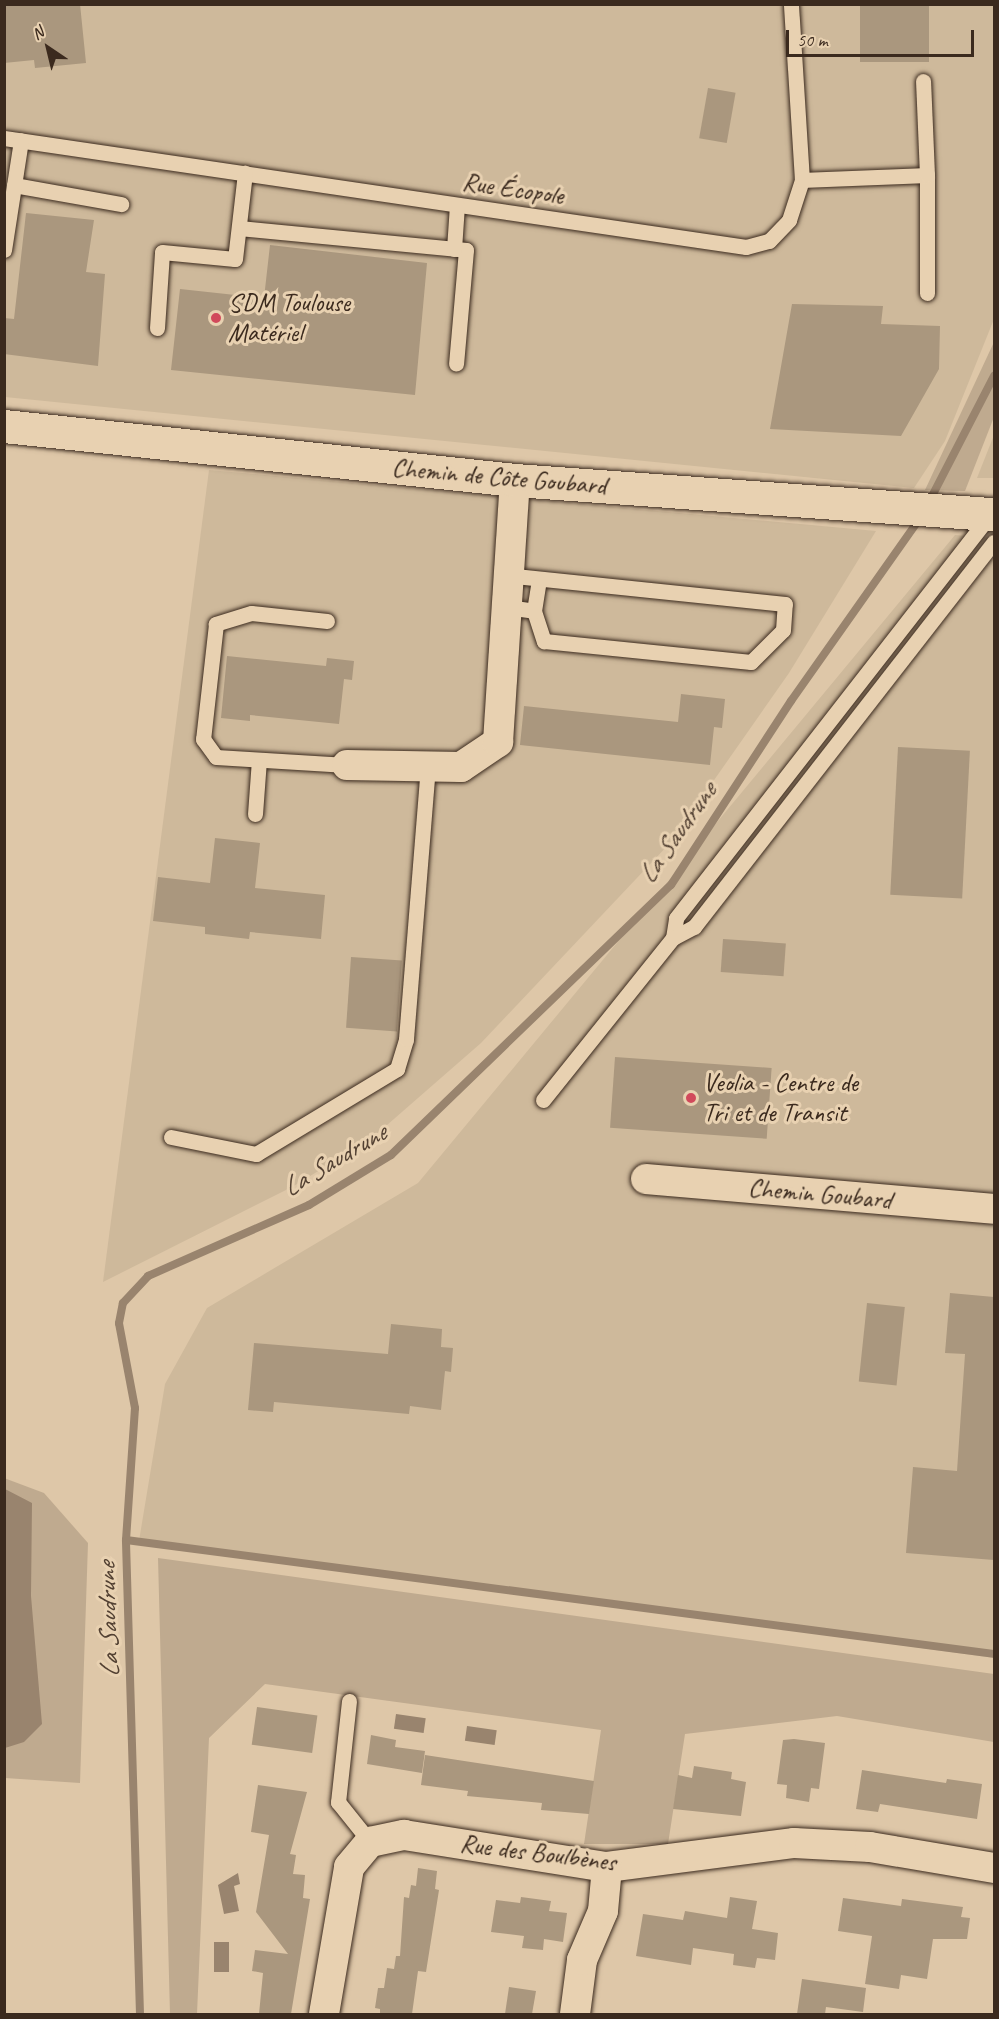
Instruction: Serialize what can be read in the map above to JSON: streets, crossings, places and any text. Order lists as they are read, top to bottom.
{
  "streets": {
    "main road": ["Chemin de Côte Goubard"],
    "street": ["Chemin Goubard", "Rue des Boulbènes"],
    "lane": ["Rue Écopole"]
  },
  "water": ["La Saudrune"],
  "places": ["SDM Toulouse Matériel", "Veolia - Centre de Tri et de Transit"],
  "scale_bar": "50 m",
  "north": "top left"
}
